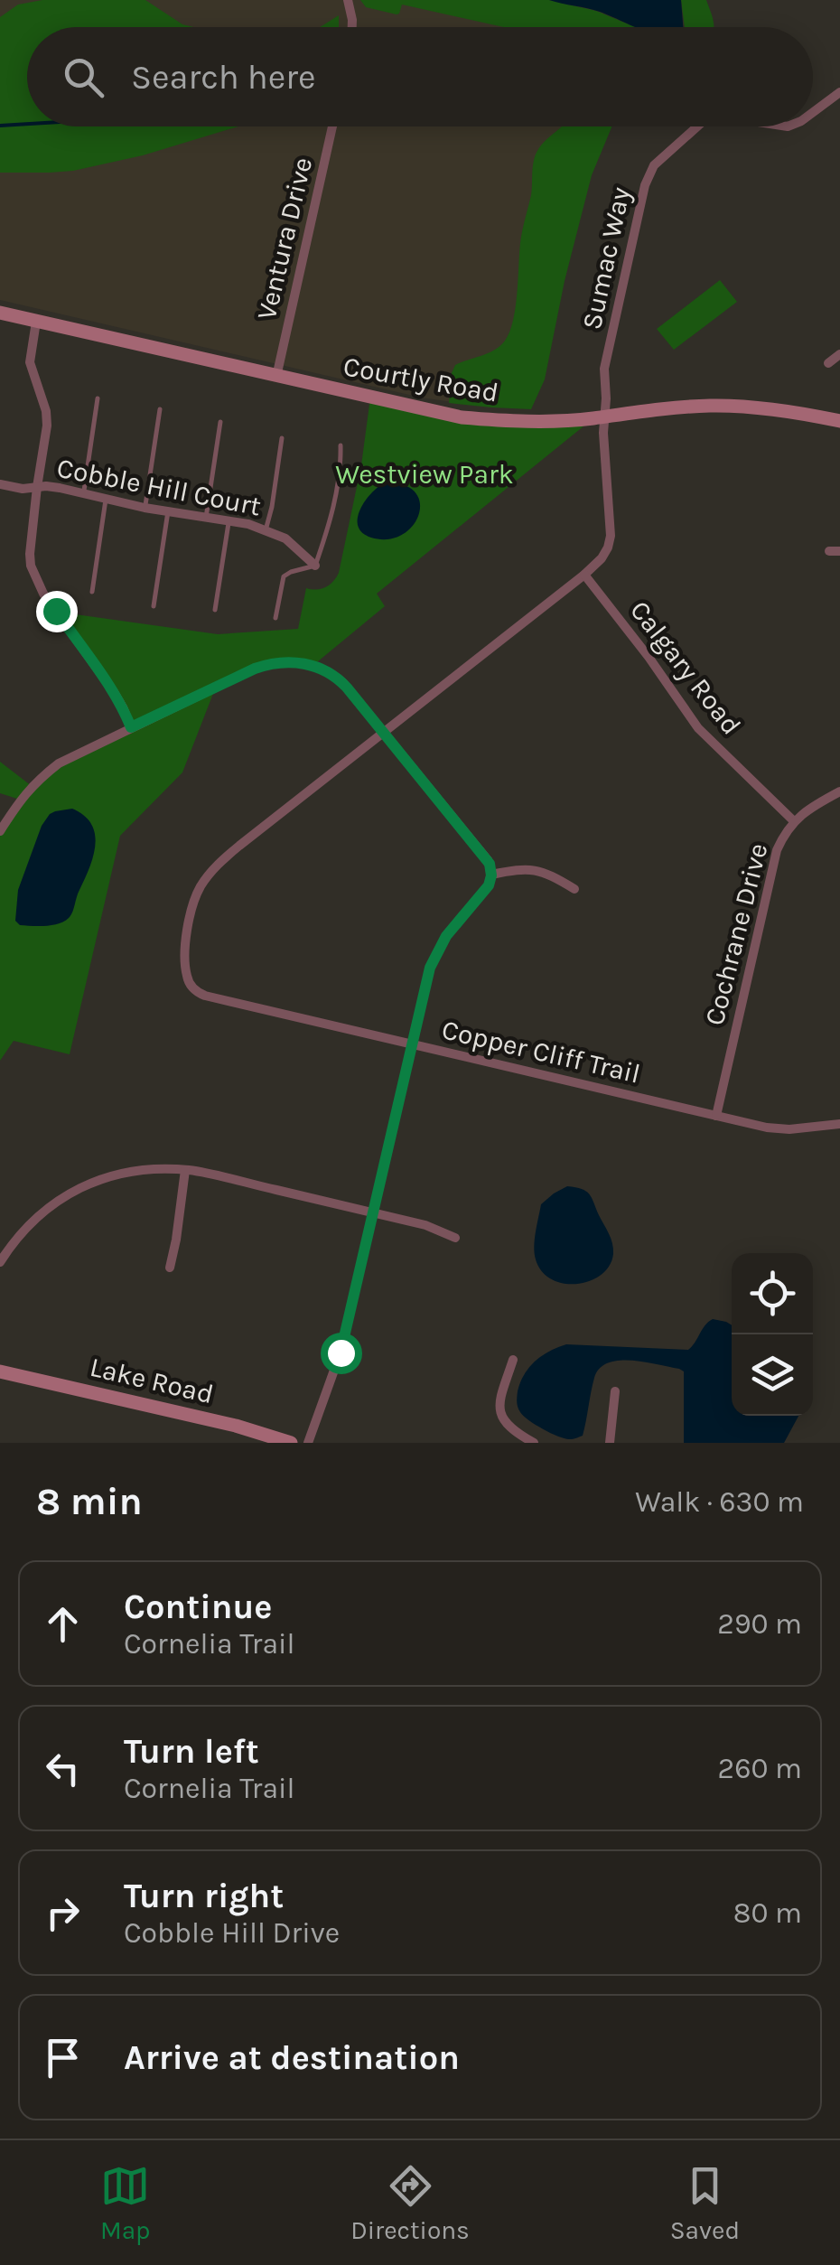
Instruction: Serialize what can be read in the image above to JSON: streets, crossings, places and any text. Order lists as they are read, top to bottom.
{
  "streets": {
    "street": [
      "Ventura Drive",
      "Sumac Way",
      "Courtly Road",
      "Cobble Hill Court",
      "Calgary Road",
      "Cochrane Drive",
      "Copper Cliff Trail",
      "Lake Road"
    ]
  },
  "crossings": [
    ["Ventura Drive", "Courtly Road"],
    ["Sumac Way", "Courtly Road"],
    ["Sumac Way", "Copper Cliff Trail"],
    ["Courtly Road", "Copper Cliff Trail"],
    ["Calgary Road", "Cochrane Drive"],
    ["Calgary Road", "Copper Cliff Trail"],
    ["Cochrane Drive", "Copper Cliff Trail"]
  ],
  "parks": ["Westview Park"],
  "page": {
    "search": "Search here",
    "heading": ["8 min", "Walk · 630 m"],
    "list": [
      ["Continue", "Cornelia Trail", "290 m"],
      ["Turn left", "Cornelia Trail", "260 m"],
      ["Turn right", "Cobble Hill Drive", "80 m"],
      "Arrive at destination"
    ],
    "nav": ["Map", "Directions", "Saved"]
  }
}
